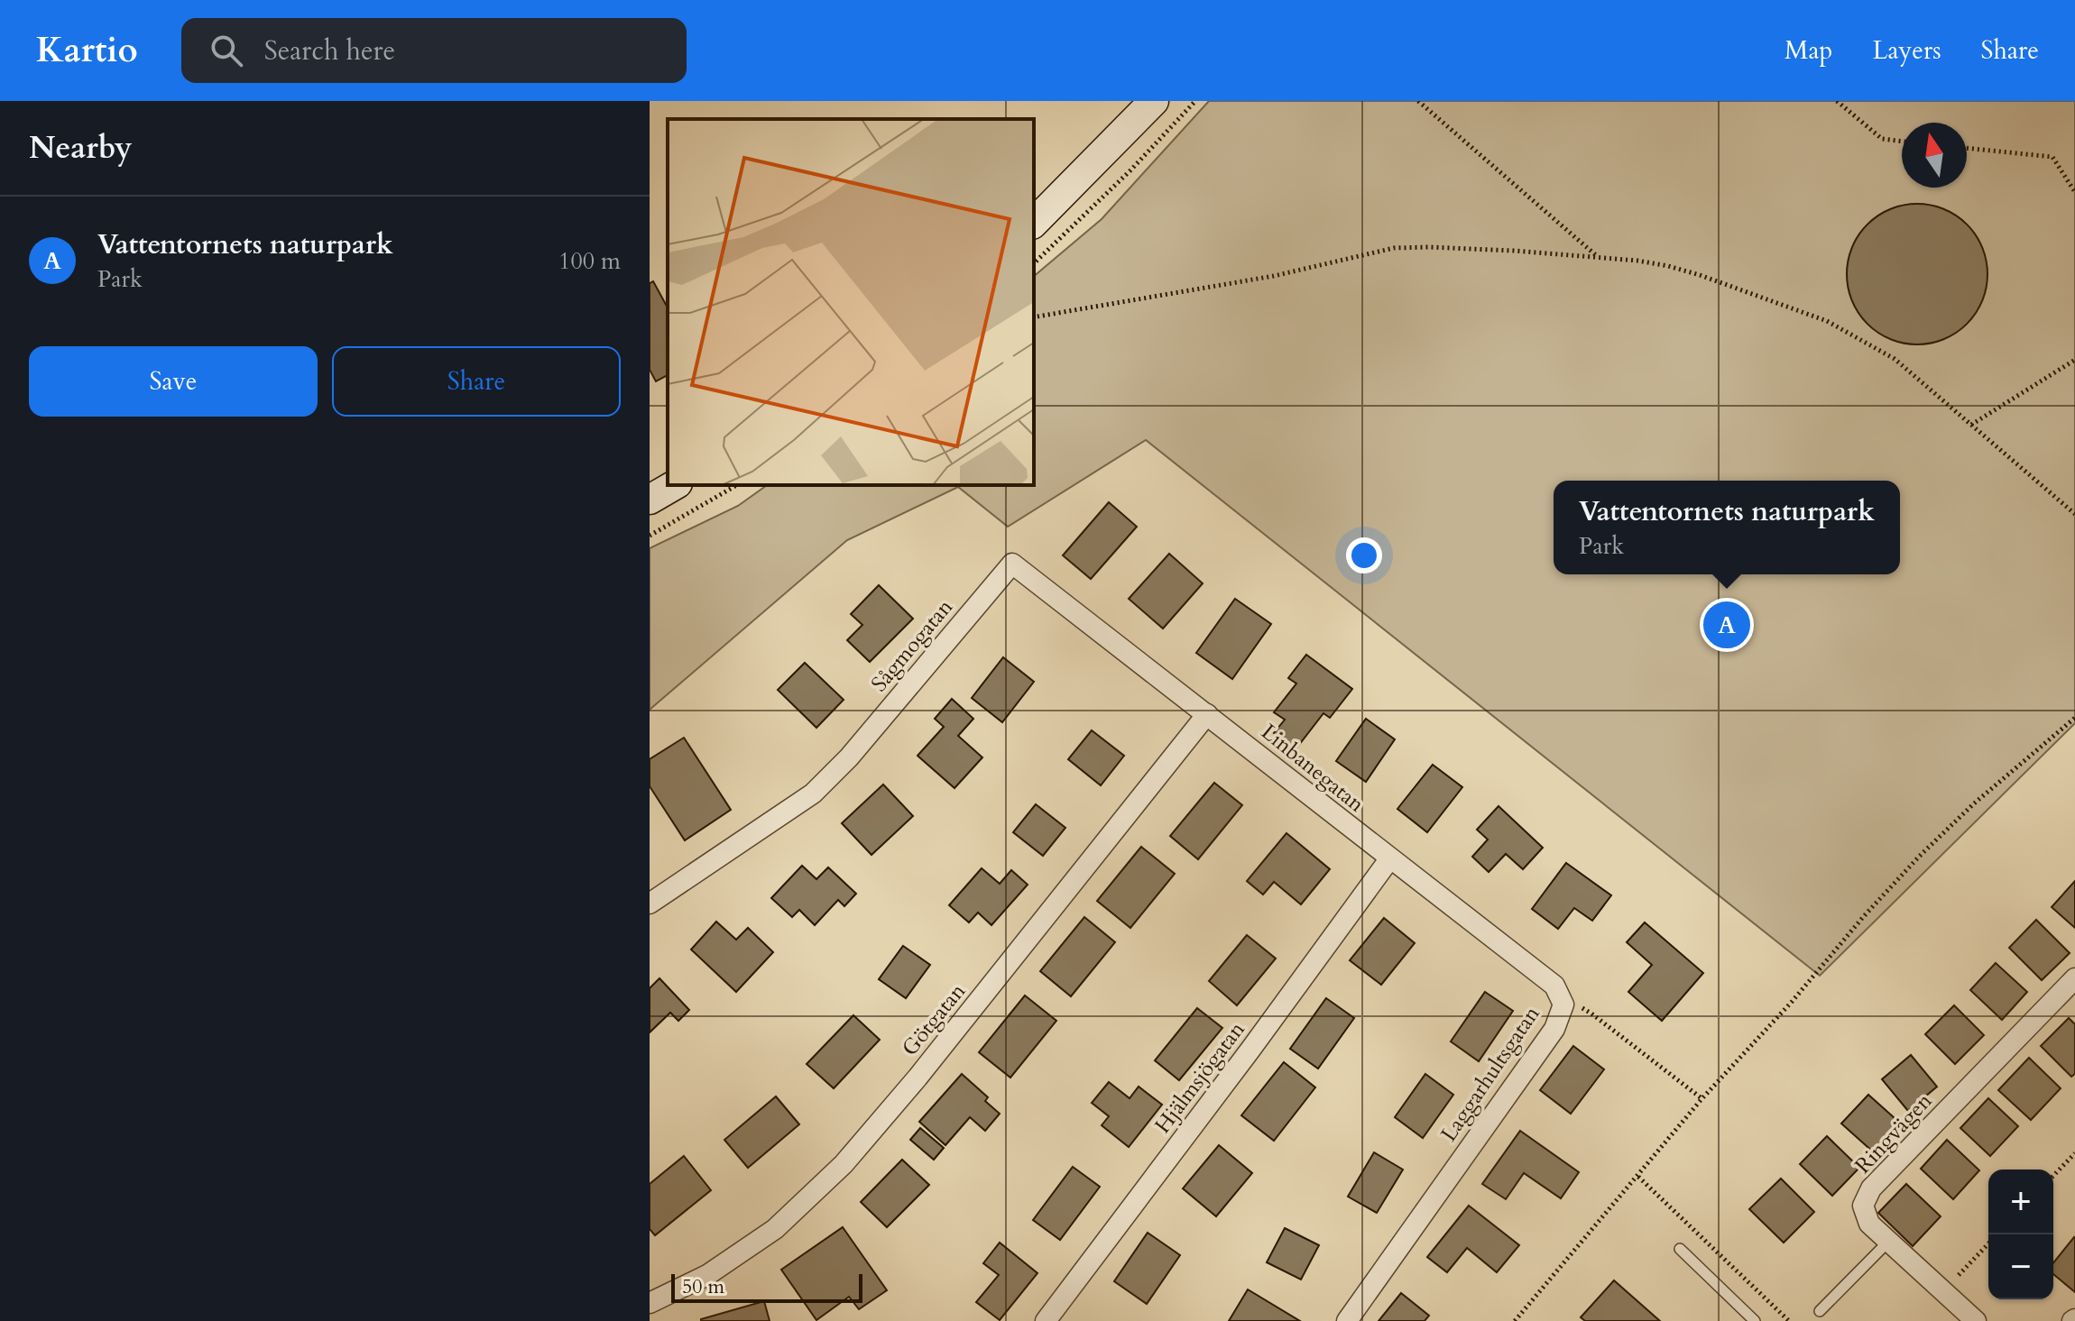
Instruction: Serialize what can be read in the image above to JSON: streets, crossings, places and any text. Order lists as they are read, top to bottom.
{
  "streets": {
    "street": [
      "Sågmogatan",
      "Linbanegatan",
      "Götgatan",
      "Laggarhultsgatan",
      "Hjälmsjögatan",
      "Ringvägen"
    ]
  },
  "crossings": [
    ["Sågmogatan", "Linbanegatan"],
    ["Sågmogatan", "Götgatan"],
    ["Linbanegatan", "Götgatan"],
    ["Linbanegatan", "Laggarhultsgatan"],
    ["Linbanegatan", "Hjälmsjögatan"],
    ["Laggarhultsgatan", "Hjälmsjögatan"]
  ],
  "scale_bar": "50 m",
  "north": "top",
  "page": {
    "header": "Kartio",
    "search": "Search here",
    "nav": ["Map", "Layers", "Share"],
    "heading": "Nearby",
    "list": [
      {
        "mark": "A",
        "name": "Vattentornets naturpark",
        "note": "Park",
        "value": "100 m"
      }
    ],
    "buttons": ["Save", "Share"],
    "popup": ["Vattentornets naturpark", "Park"],
    "pins": "A",
    "map_buttons": ["+", "−"],
    "scale": "50 m"
  }
}
